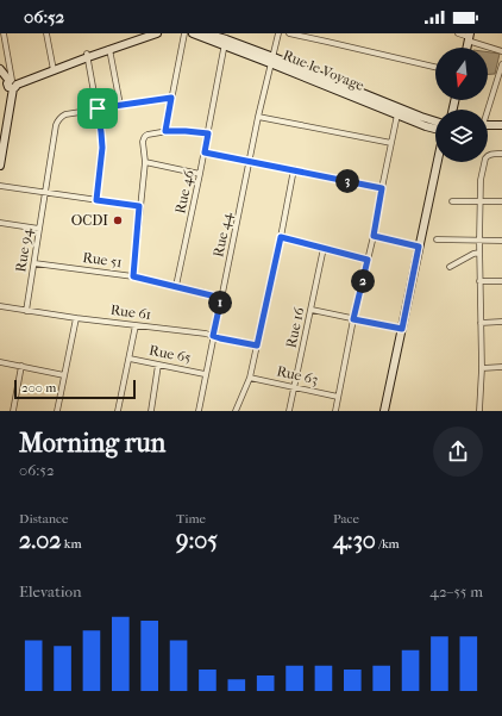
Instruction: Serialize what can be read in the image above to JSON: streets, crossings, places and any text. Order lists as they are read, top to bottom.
{
  "streets": {
    "main road": ["Rue le Voyage"],
    "street": [
      "Rue 46",
      "Rue 44",
      "Rue 94",
      "Rue 51",
      "Rue 61",
      "Rue 16",
      "Rue 65",
      "Rue 63"
    ]
  },
  "crossings": [
    ["Rue le Voyage", "Rue 46"],
    ["Rue le Voyage", "Rue 44"],
    ["Rue 46", "Rue 51"],
    ["Rue 44", "Rue 51"],
    ["Rue 44", "Rue 61"],
    ["Rue 44", "Rue 65"],
    ["Rue 94", "Rue 51"],
    ["Rue 94", "Rue 61"],
    ["Rue 16", "Rue 63"]
  ],
  "places": ["OCDI"],
  "scale_bar": "200 m",
  "north": "bottom",
  "page": {
    "status": "06:52",
    "pins": ["3", "2", "1"],
    "scale": "200 m",
    "heading": ["Morning run", "06:52"],
    "stats": [
      ["Distance", "2.02 km"],
      ["Time", "9:05"],
      ["Pace", "4:30 /km"]
    ],
    "chart": ["Elevation", "42–55 m"]
  }
}
